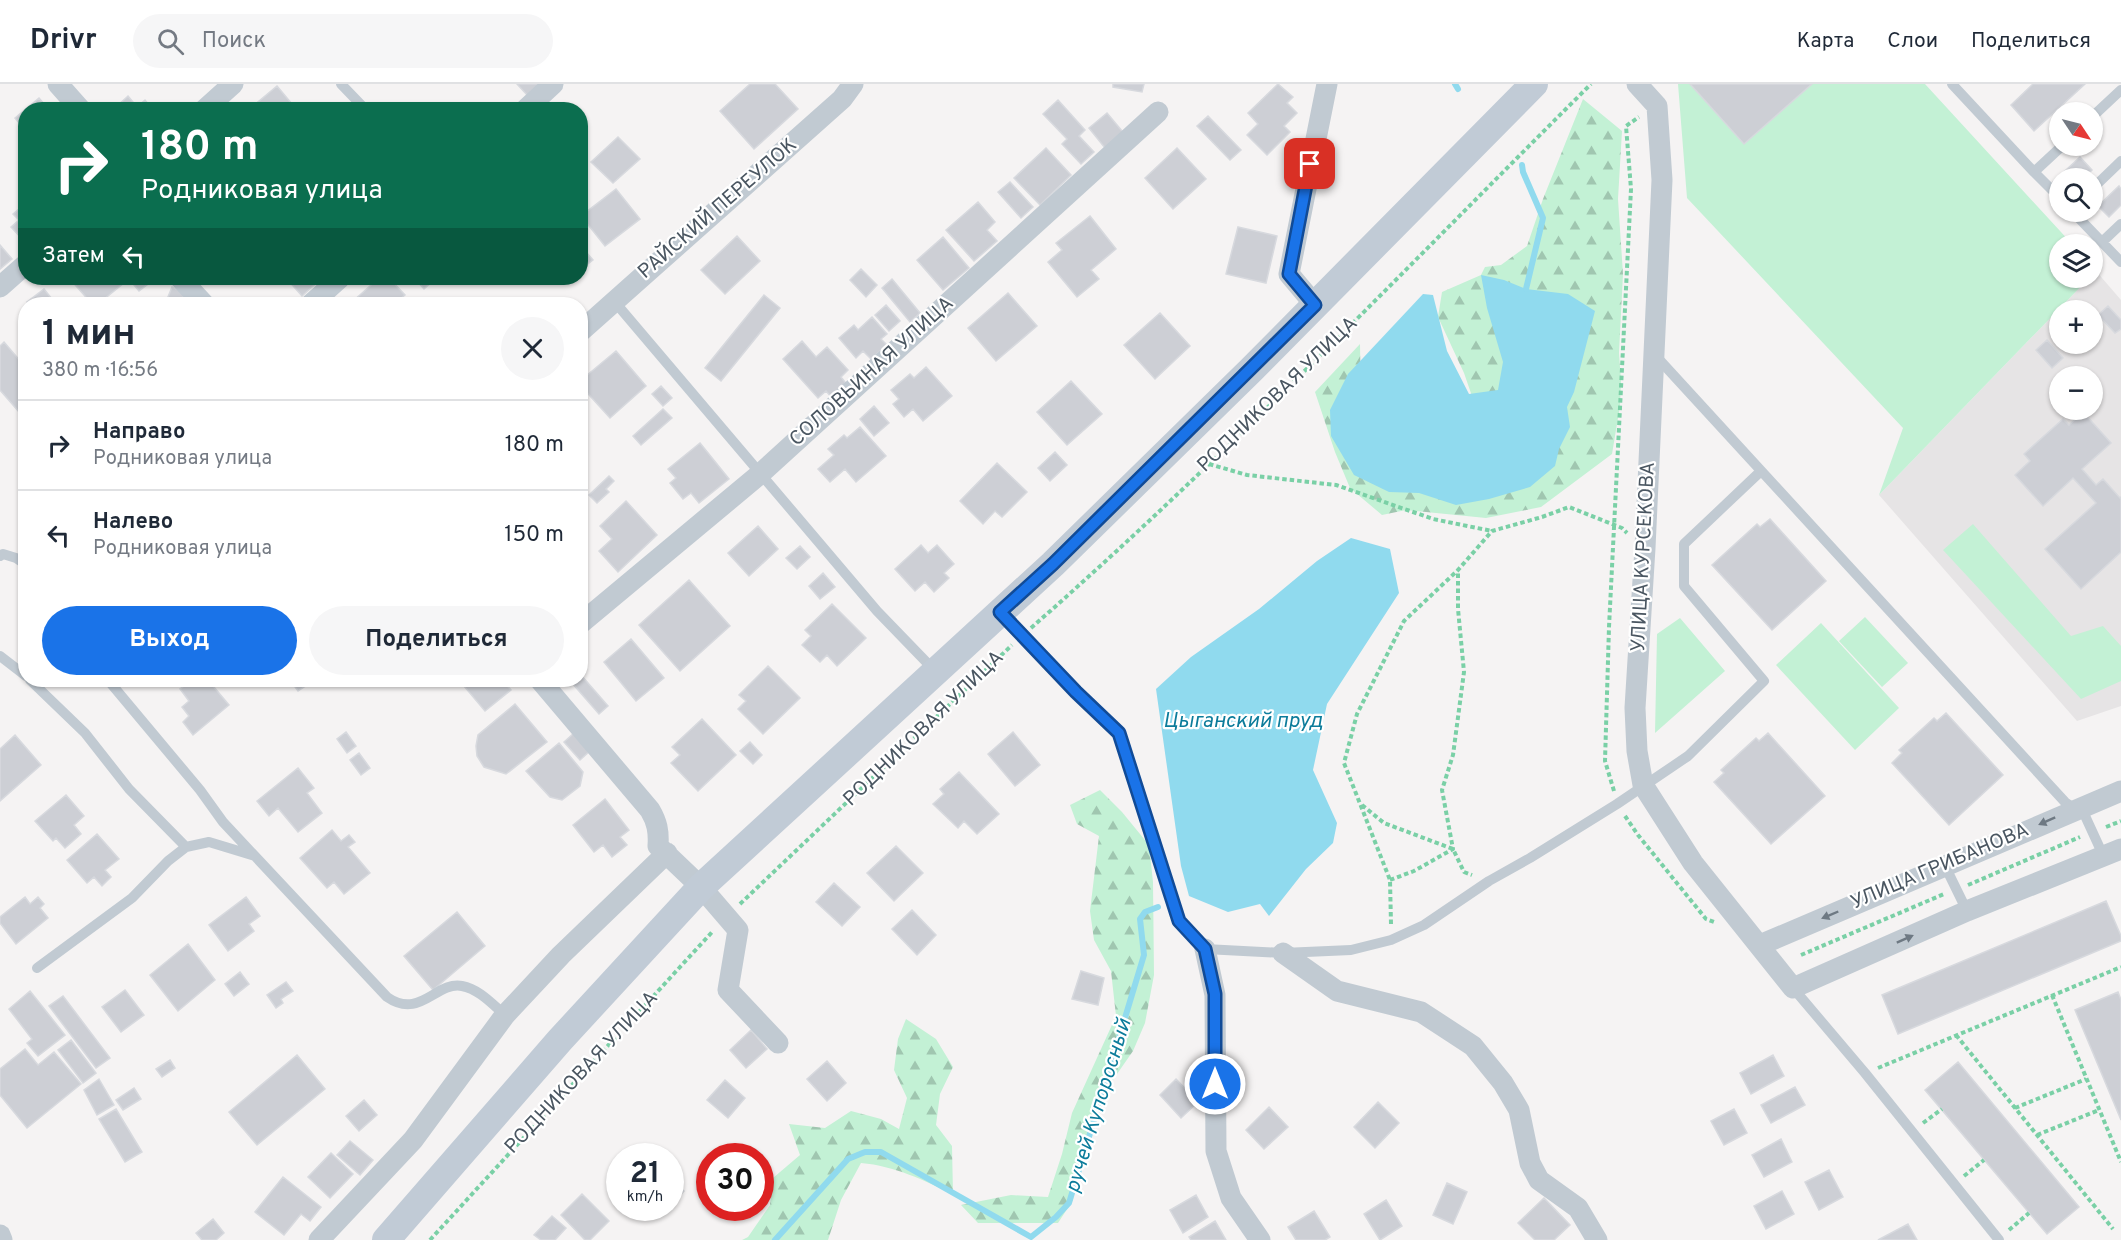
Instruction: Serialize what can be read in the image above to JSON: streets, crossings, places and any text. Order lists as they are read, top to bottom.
{
  "streets": {
    "main road": ["РОДНИКОВАЯ УЛИЦА"],
    "street": [
      "РАЙСКИЙ ПЕРЕУЛОК",
      "СОЛОВЬИНАЯ УЛИЦА",
      "УЛИЦА КУРСЕКОВА",
      "УЛИЦА ГРИБАНОВА"
    ]
  },
  "crossings": [
    ["УЛИЦА КУРСЕКОВА", "УЛИЦА ГРИБАНОВА"]
  ],
  "water": ["Цыганский пруд", "ручей Купоросный"],
  "north": "bottom right",
  "page": {
    "header": "Drivr",
    "search": "Поиск",
    "nav": ["Карта", "Слои", "Поделиться"],
    "map_buttons": ["+", "−"],
    "turn": ["180 m", "Родниковая улица"],
    "then": "Затем",
    "heading": ["1 мин", "380 m · 16:56"],
    "list": [
      {
        "name": "Направо",
        "note": "Родниковая улица",
        "value": "180 m"
      },
      {
        "name": "Налево",
        "note": "Родниковая улица",
        "value": "150 m"
      }
    ],
    "buttons": ["Выход", "Поделиться"],
    "speed": "21 km/h",
    "limit": "30"
  }
}
